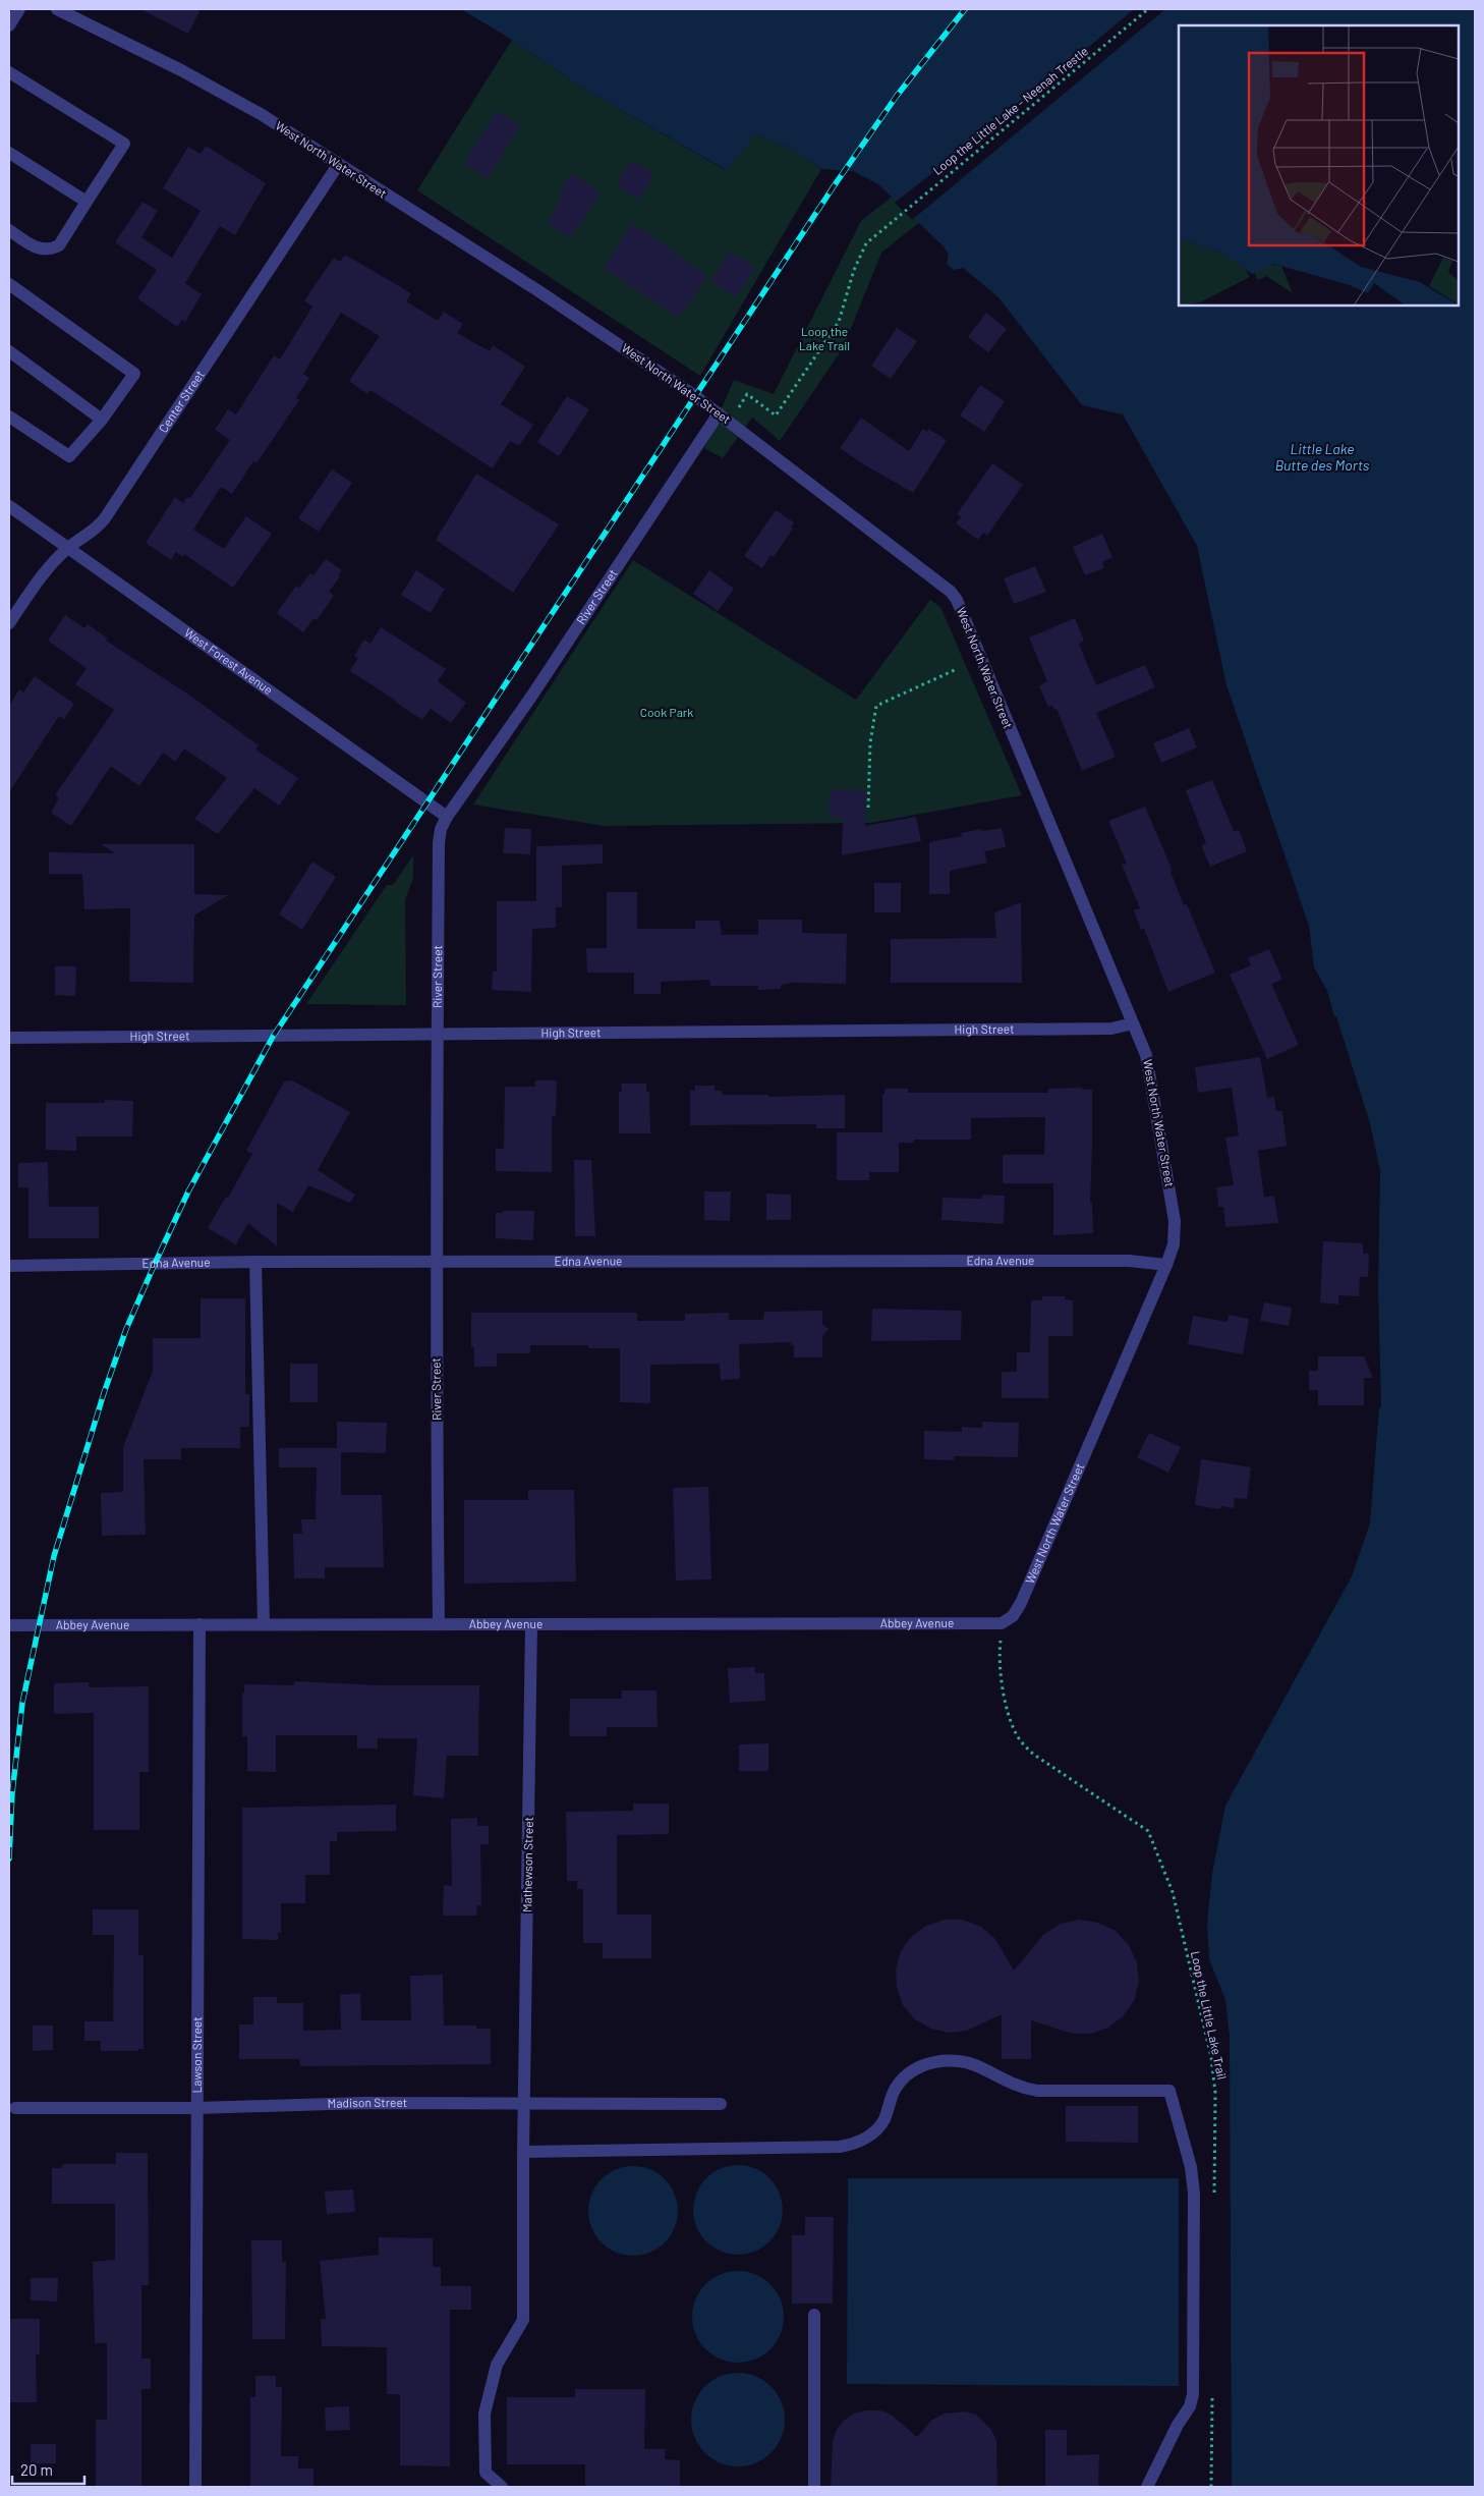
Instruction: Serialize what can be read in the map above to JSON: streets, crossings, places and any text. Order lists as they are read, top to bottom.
{
  "streets": {
    "street": [
      "West North Water Street",
      "Center Street",
      "River Street",
      "West Forest Avenue",
      "High Street",
      "Edna Avenue",
      "Abbey Avenue",
      "Mathewson Street",
      "Lawson Street",
      "Madison Street"
    ],
    "path": ["Loop the Little Lake - Neenah Trestle", "Loop the Little Lake Trail"]
  },
  "crossings": [
    ["West North Water Street", "Center Street"],
    ["West North Water Street", "River Street"],
    ["West North Water Street", "High Street"],
    ["West North Water Street", "Edna Avenue"],
    ["West North Water Street", "Abbey Avenue"],
    ["West North Water Street", "Loop the Little Lake Trail"],
    ["Center Street", "West Forest Avenue"],
    ["River Street", "West Forest Avenue"],
    ["River Street", "High Street"],
    ["River Street", "Edna Avenue"],
    ["River Street", "Abbey Avenue"],
    ["Abbey Avenue", "Mathewson Street"],
    ["Abbey Avenue", "Loop the Little Lake Trail"],
    ["Abbey Avenue", "Lawson Street"],
    ["Mathewson Street", "Madison Street"],
    ["Lawson Street", "Madison Street"]
  ],
  "water": ["Little Lake Butte des Morts"],
  "parks": ["Loop the Lake Trail", "Cook Park"],
  "scale_bar": "20 m"
}
